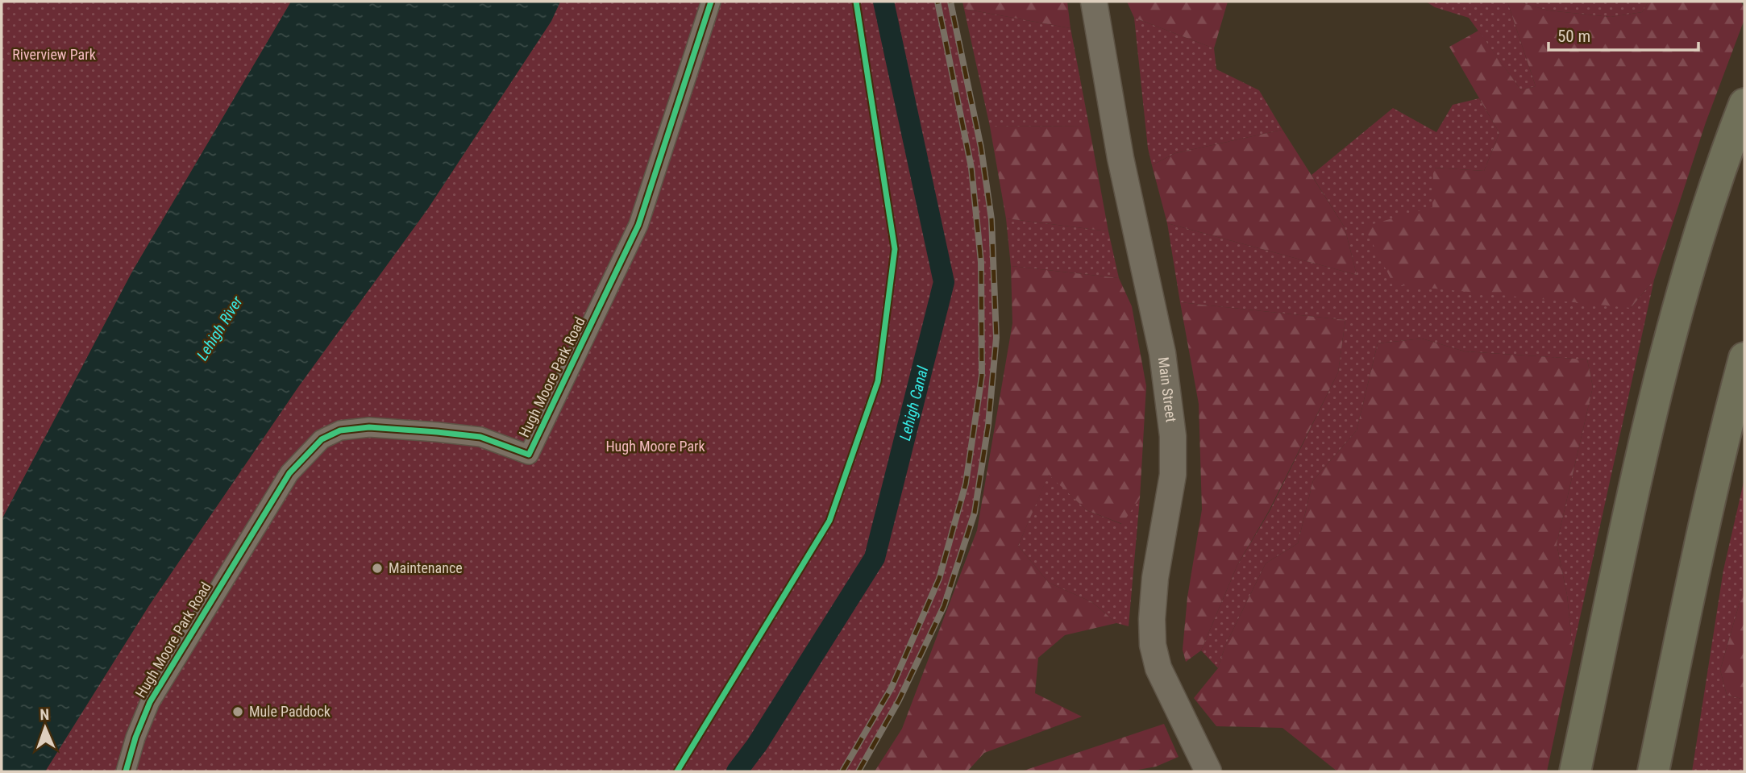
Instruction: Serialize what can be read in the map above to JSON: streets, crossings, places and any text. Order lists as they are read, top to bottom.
{
  "streets": {
    "main road": ["Main Street"],
    "street": ["Hugh Moore Park Road"]
  },
  "water": ["Lehigh River", "Lehigh Canal"],
  "parks": ["Riverview Park", "Hugh Moore Park"],
  "places": ["Maintenance", "Mule Paddock"],
  "scale_bar": "50 m",
  "north": "top"
}
